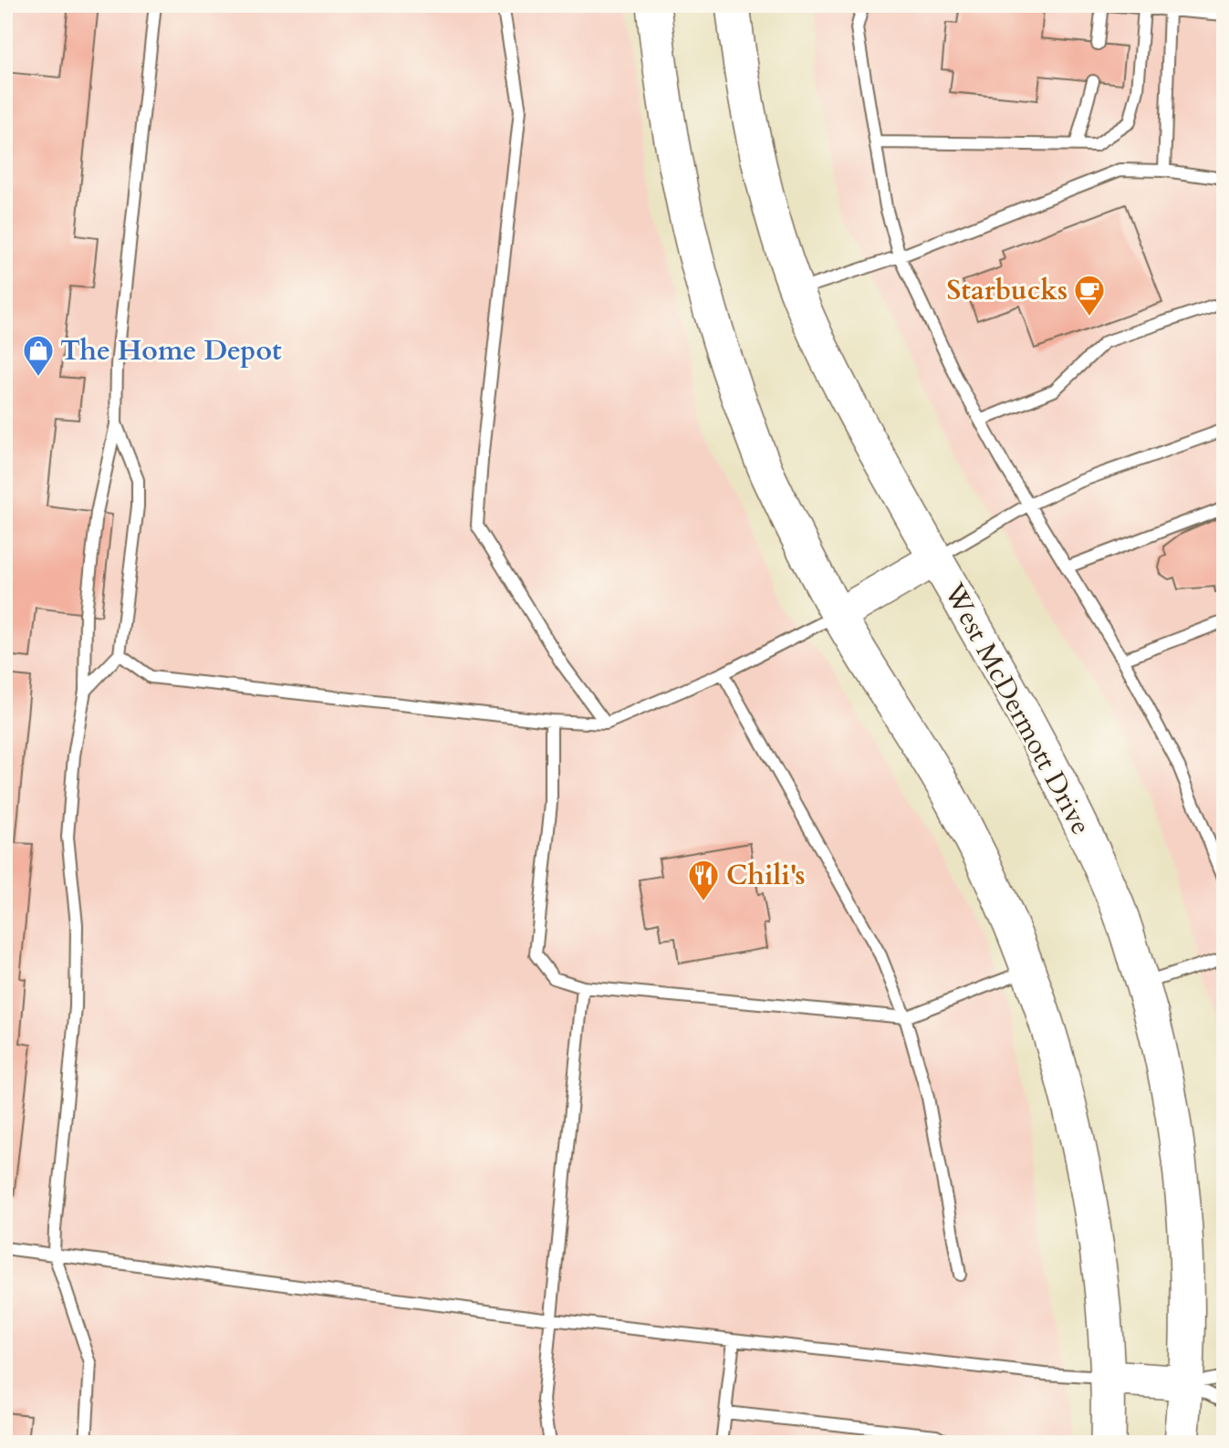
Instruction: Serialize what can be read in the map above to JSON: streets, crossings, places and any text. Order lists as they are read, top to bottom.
{
  "streets": {
    "main road": ["West McDermott Drive"]
  },
  "places": {
    "cafe": ["Starbucks"],
    "shop": ["The Home Depot"],
    "restaurant": ["Chili's"]
  }
}
